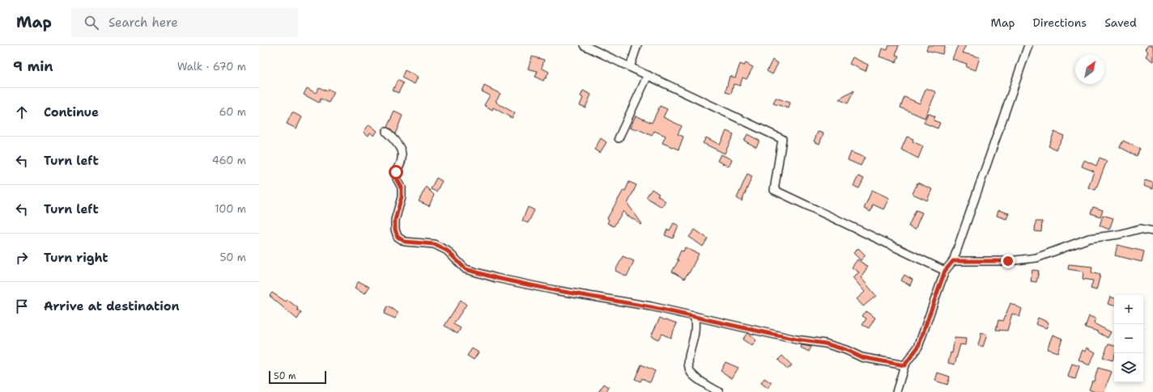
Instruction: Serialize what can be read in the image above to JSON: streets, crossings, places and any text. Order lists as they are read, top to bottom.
{
  "scale_bar": "50 m",
  "north": "top right",
  "page": {
    "header": "Map",
    "search": "Search here",
    "nav": ["Map", "Directions", "Saved"],
    "heading": ["9 min", "Walk · 670 m"],
    "list": [
      ["Continue", "60 m"],
      ["Turn left", "460 m"],
      ["Turn left", "100 m"],
      ["Turn right", "50 m"],
      "Arrive at destination"
    ],
    "map_buttons": ["+", "−"],
    "scale": "50 m"
  }
}
